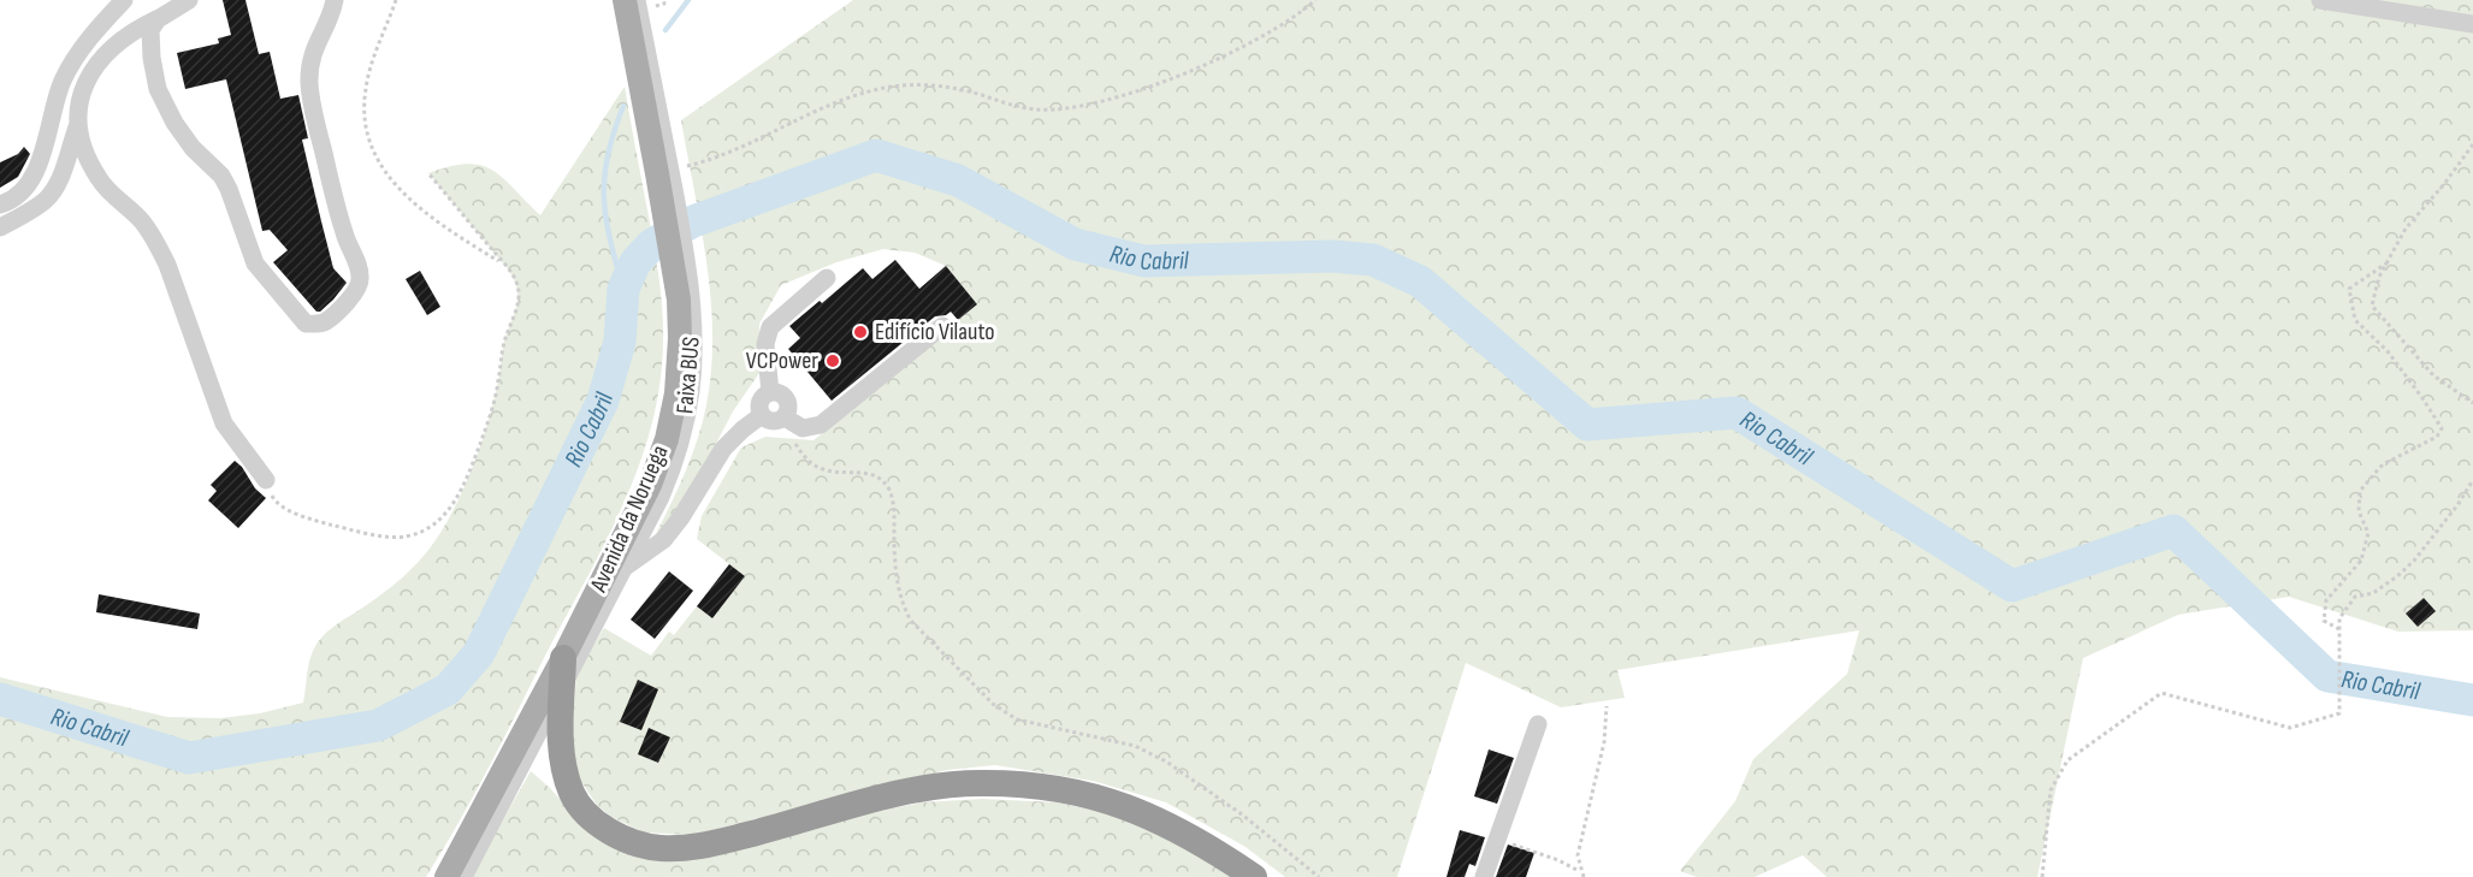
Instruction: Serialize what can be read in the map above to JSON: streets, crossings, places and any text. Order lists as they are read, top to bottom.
{
  "streets": {
    "main road": ["Avenida da Noruega"]
  },
  "water": ["Rio Cabril"],
  "places": ["Edifício Vilauto", "VCPower"]
}
